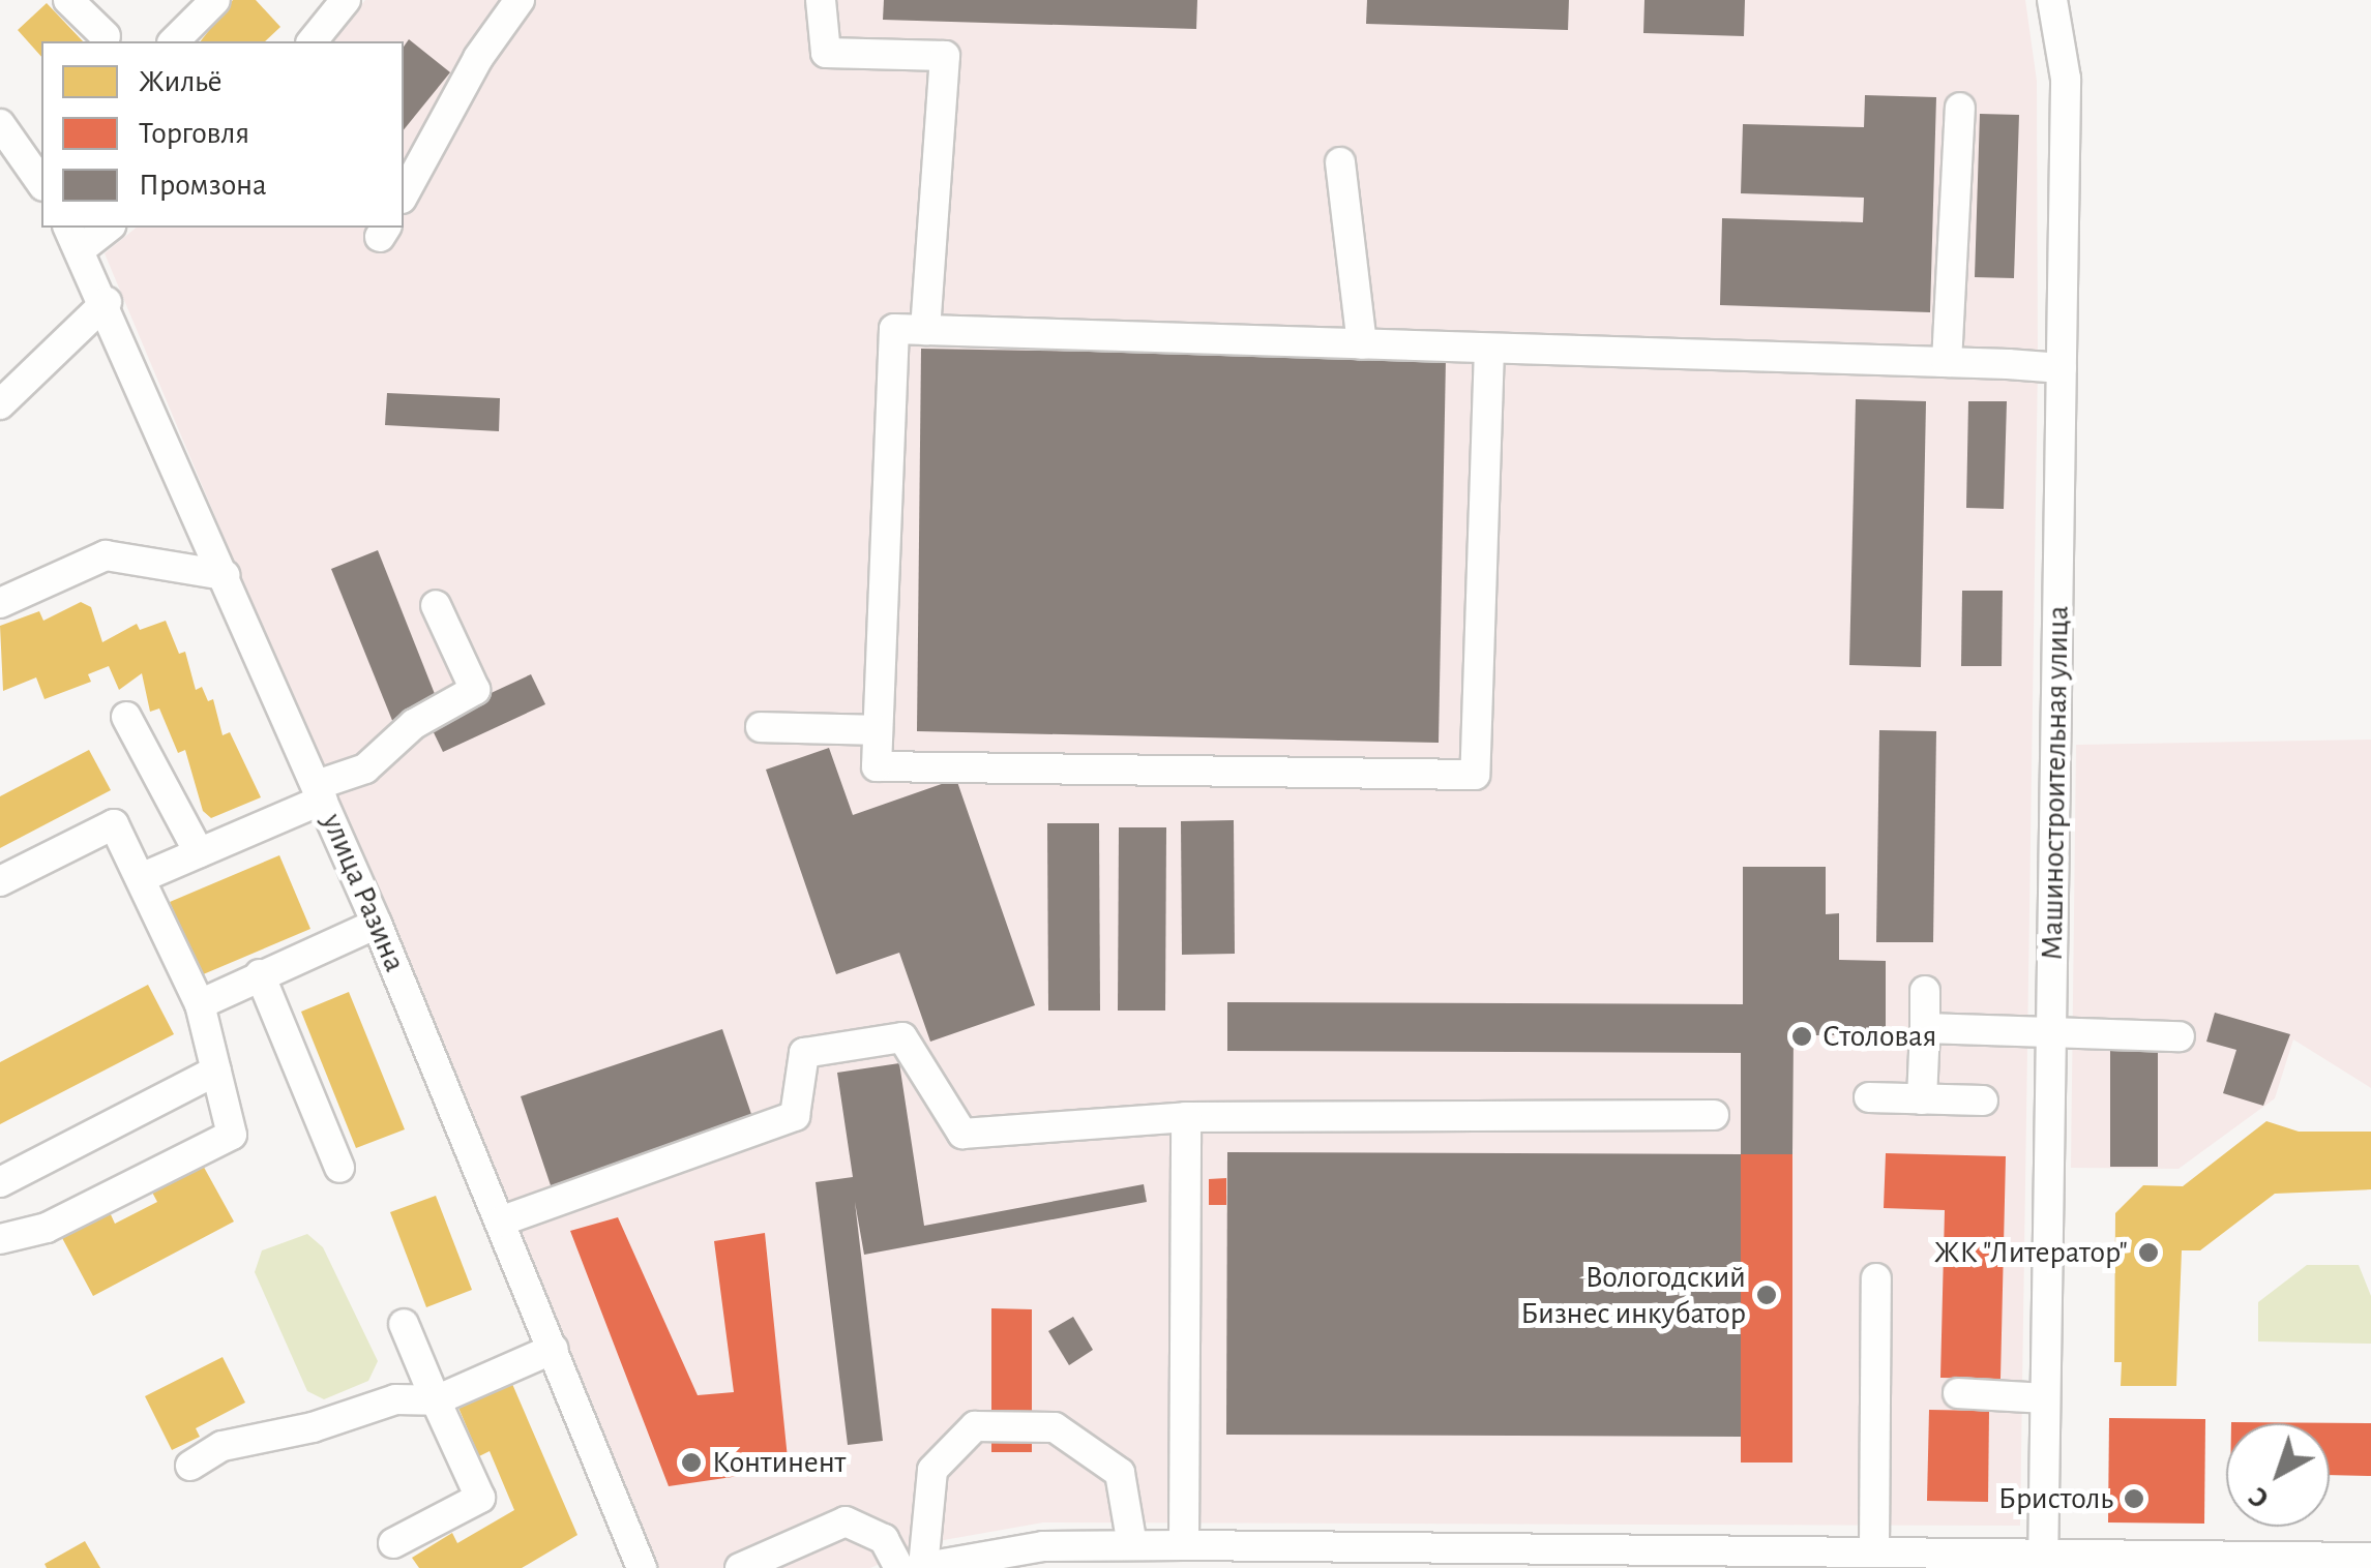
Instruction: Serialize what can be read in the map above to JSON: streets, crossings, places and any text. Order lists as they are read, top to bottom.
{
  "streets": {
    "street": ["Машиностроительная улица", "улица Разина"]
  },
  "places": [
    "Столовая",
    "ЖК \"Литератор\"",
    "Вологодский Бизнес инкубатор",
    "Континент",
    "Бристоль"
  ],
  "legend": ["Жильё", "Торговля", "Промзона"],
  "north": "bottom left"
}
